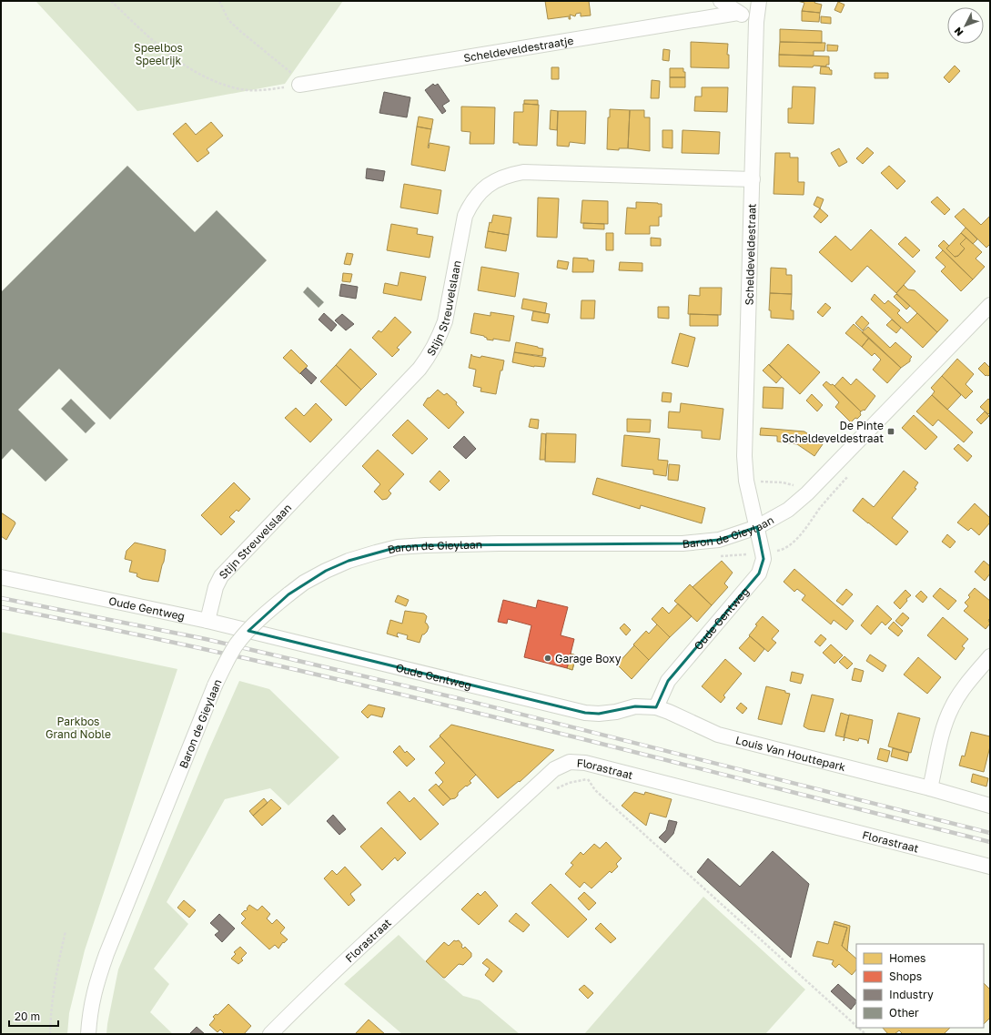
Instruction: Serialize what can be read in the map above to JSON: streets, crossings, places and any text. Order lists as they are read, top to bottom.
{
  "streets": {
    "street": [
      "Scheldeveldestraatje",
      "Scheldeveldestraat",
      "Stijn Streuvelslaan",
      "Baron de Gieylaan",
      "Oude Gentweg",
      "Louis Van Houttepark",
      "Florastraat"
    ]
  },
  "crossings": [
    ["Scheldeveldestraat", "Stijn Streuvelslaan"],
    ["Scheldeveldestraat", "Baron de Gieylaan"],
    ["Scheldeveldestraat", "Oude Gentweg"],
    ["Stijn Streuvelslaan", "Oude Gentweg"],
    ["Baron de Gieylaan", "Oude Gentweg"],
    ["Oude Gentweg", "Louis Van Houttepark"]
  ],
  "parks": ["Speelbos Speelrijk", "Parkbos Grand Noble"],
  "places": {
    "transit": ["De Pinte Scheldeveldestraat"],
    "other": ["Garage Boxy"]
  },
  "legend": [
    "Homes",
    "Shops",
    "Industry",
    "Other"
  ],
  "scale_bar": "20 m",
  "north": "bottom left"
}
